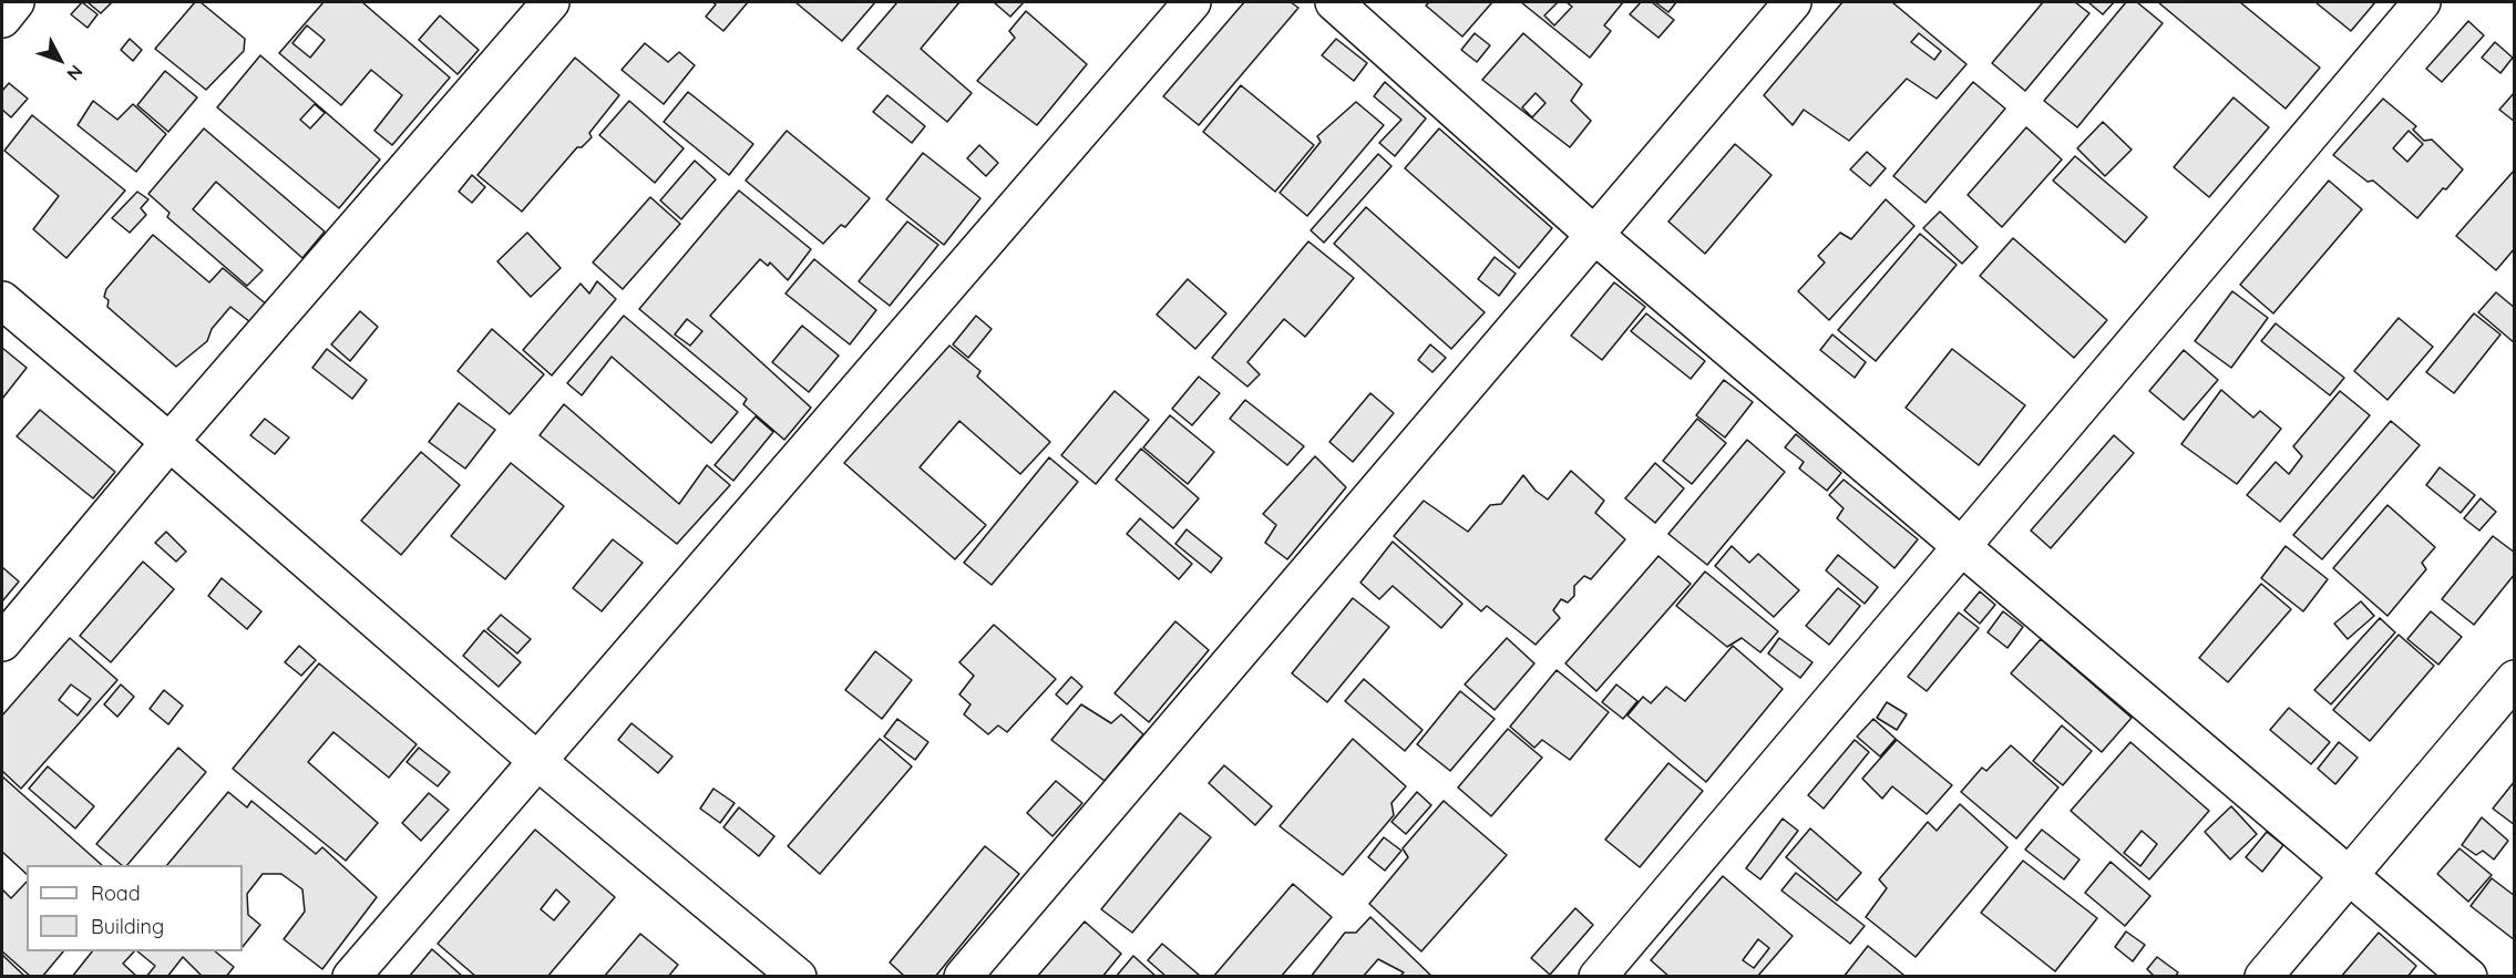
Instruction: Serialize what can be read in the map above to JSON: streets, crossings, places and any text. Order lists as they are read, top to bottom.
{
  "legend": ["Road", "Building"],
  "north": "bottom right"
}
